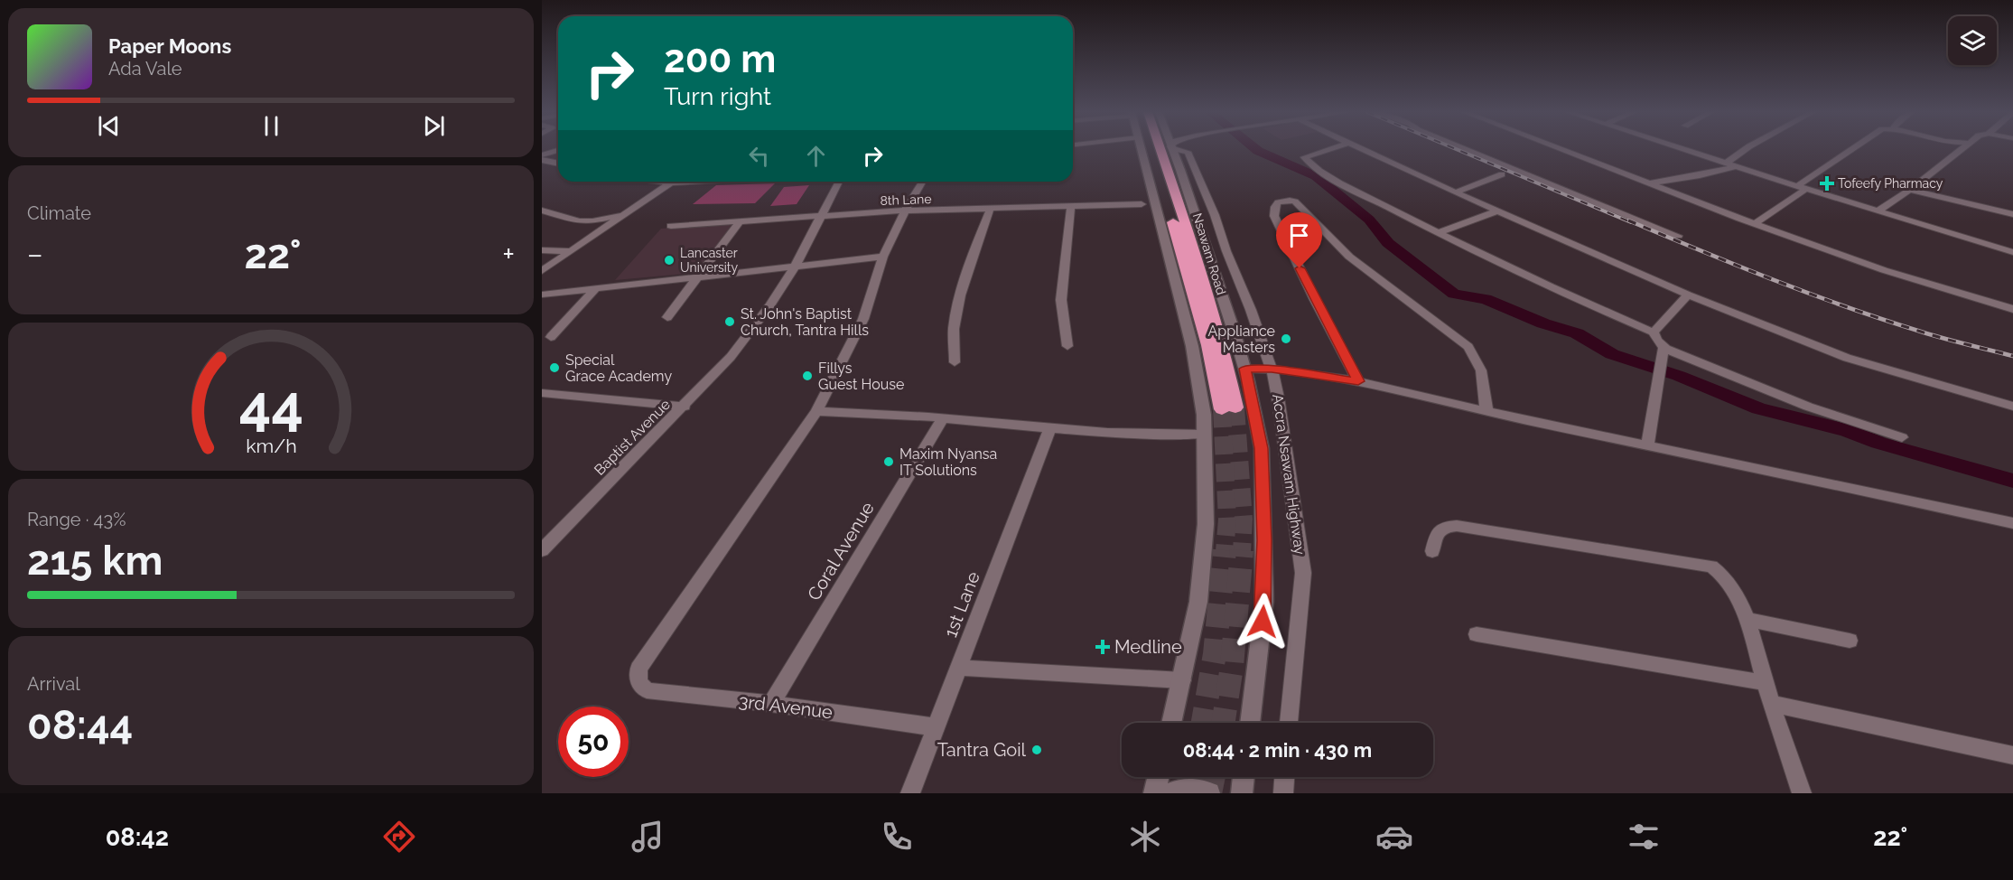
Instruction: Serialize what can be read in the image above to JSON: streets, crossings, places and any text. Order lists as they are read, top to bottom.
{
  "streets": {
    "highway": ["Nsawam Road"],
    "street": [
      "8th Lane",
      "Baptist Avenue",
      "Accra Nsawam Highway",
      "Coral Avenue",
      "1st Lane",
      "3rd Avenue"
    ]
  },
  "crossings": [
    ["8th Lane", "Baptist Avenue"],
    ["Coral Avenue", "3rd Avenue"],
    ["1st Lane", "3rd Avenue"]
  ],
  "places": {
    "health": ["Tofeefy Pharmacy", "Medline"],
    "other": [
      "Lancaster University",
      "St. John's Baptist Church, Tantra Hills",
      "Appliance Masters",
      "Special Grace Academy",
      "Fillys Guest House",
      "Maxim Nyansa IT Solutions",
      "Tantra Goil"
    ]
  },
  "page": {
    "turn": ["200 m", "Turn right"],
    "song": ["Paper Moons", "Ada Vale"],
    "tile": [
      "Climate",
      ["Range · 43%", "215 km"],
      ["Arrival", "08:44"]
    ],
    "heat": ["−", "22°", "+"],
    "limit": "50",
    "trip": "08:44 · 2 min · 430 m",
    "tabs": ["08:42", "22°"],
    "gauge": ["44", "km/h"]
  }
}
